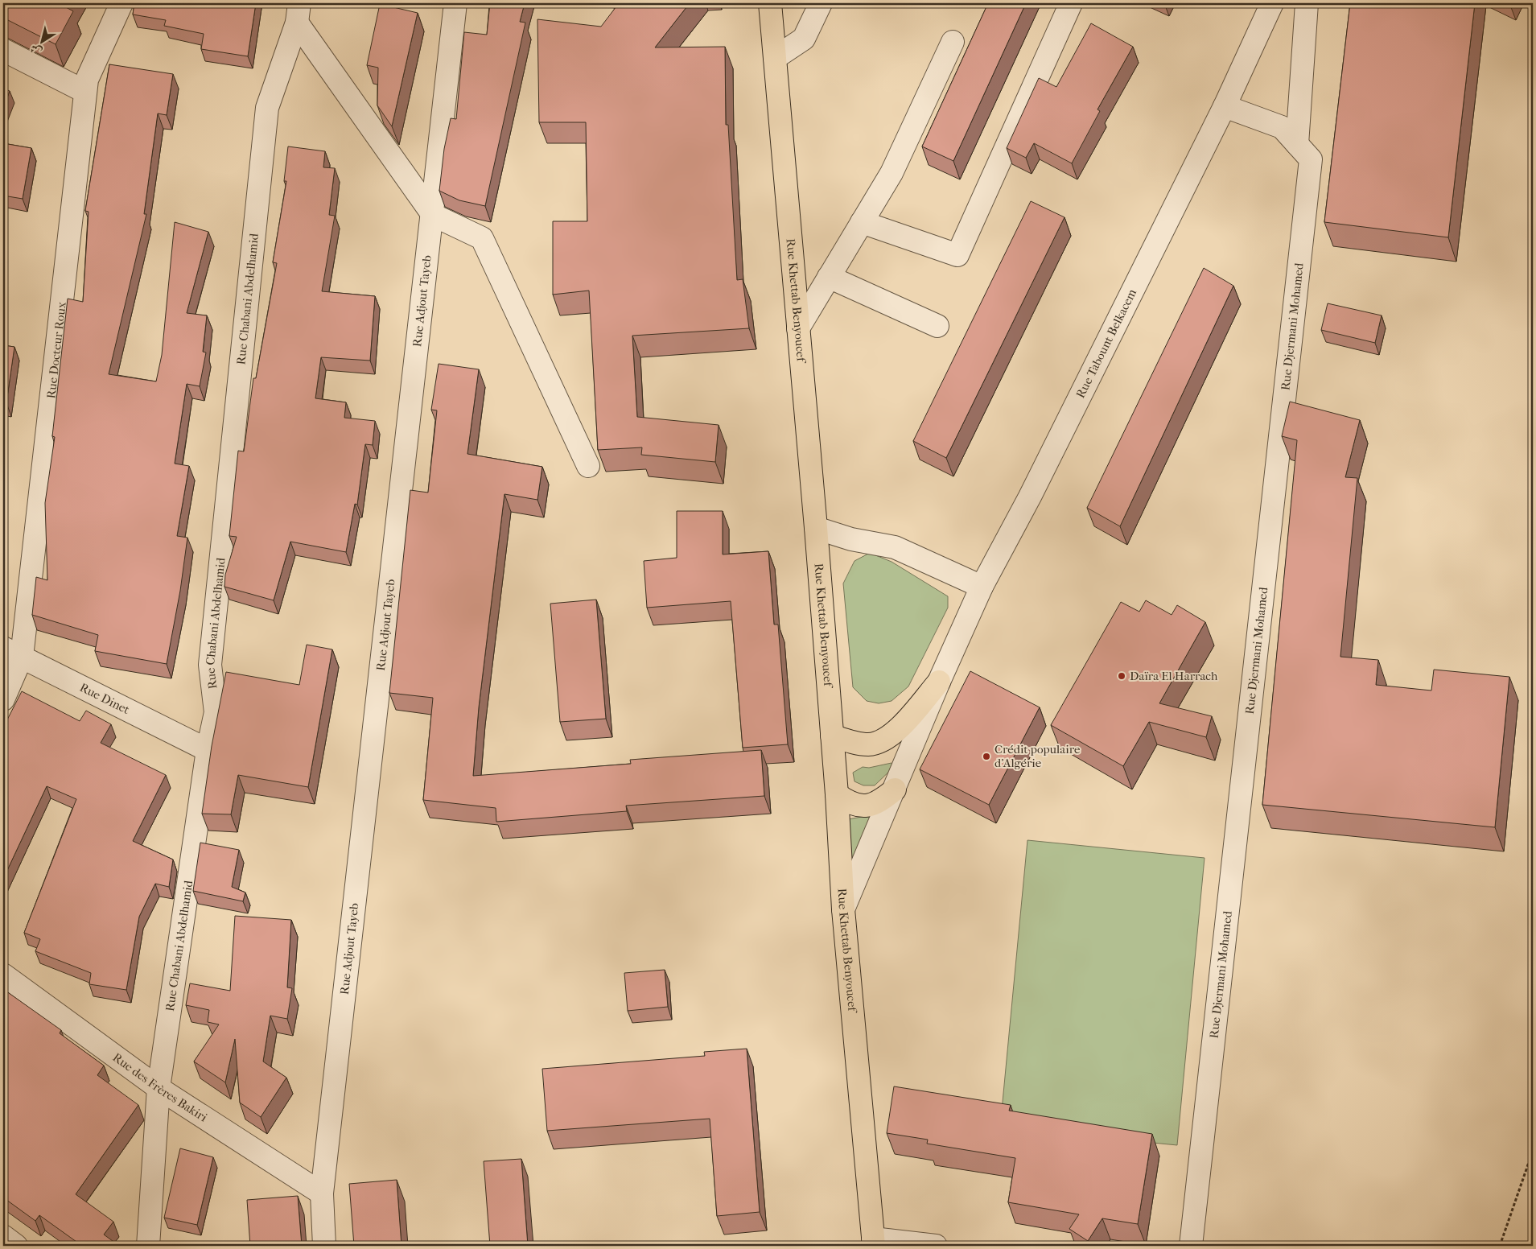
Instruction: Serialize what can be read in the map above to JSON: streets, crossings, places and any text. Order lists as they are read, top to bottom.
{
  "streets": {
    "main road": ["Rue Khettab Benyoucef"],
    "street": [
      "Rue Chabani Abdelhamid",
      "Rue Adjout Tayeb",
      "Rue Djermani Mohamed",
      "Rue Tabount Belkacem",
      "Rue Docteur Roux",
      "Rue Dinet",
      "Rue des Frères Bakiri"
    ]
  },
  "crossings": [
    ["Rue Chabani Abdelhamid", "Rue Dinet"],
    ["Rue Chabani Abdelhamid", "Rue des Frères Bakiri"],
    ["Rue Khettab Benyoucef", "Rue Tabount Belkacem"],
    ["Rue Adjout Tayeb", "Rue des Frères Bakiri"],
    ["Rue Djermani Mohamed", "Rue Tabount Belkacem"],
    ["Rue Docteur Roux", "Rue Dinet"]
  ],
  "places": ["Daïra El Harrach", "Crédit populaire d'Algérie"],
  "north": "bottom left"
}
